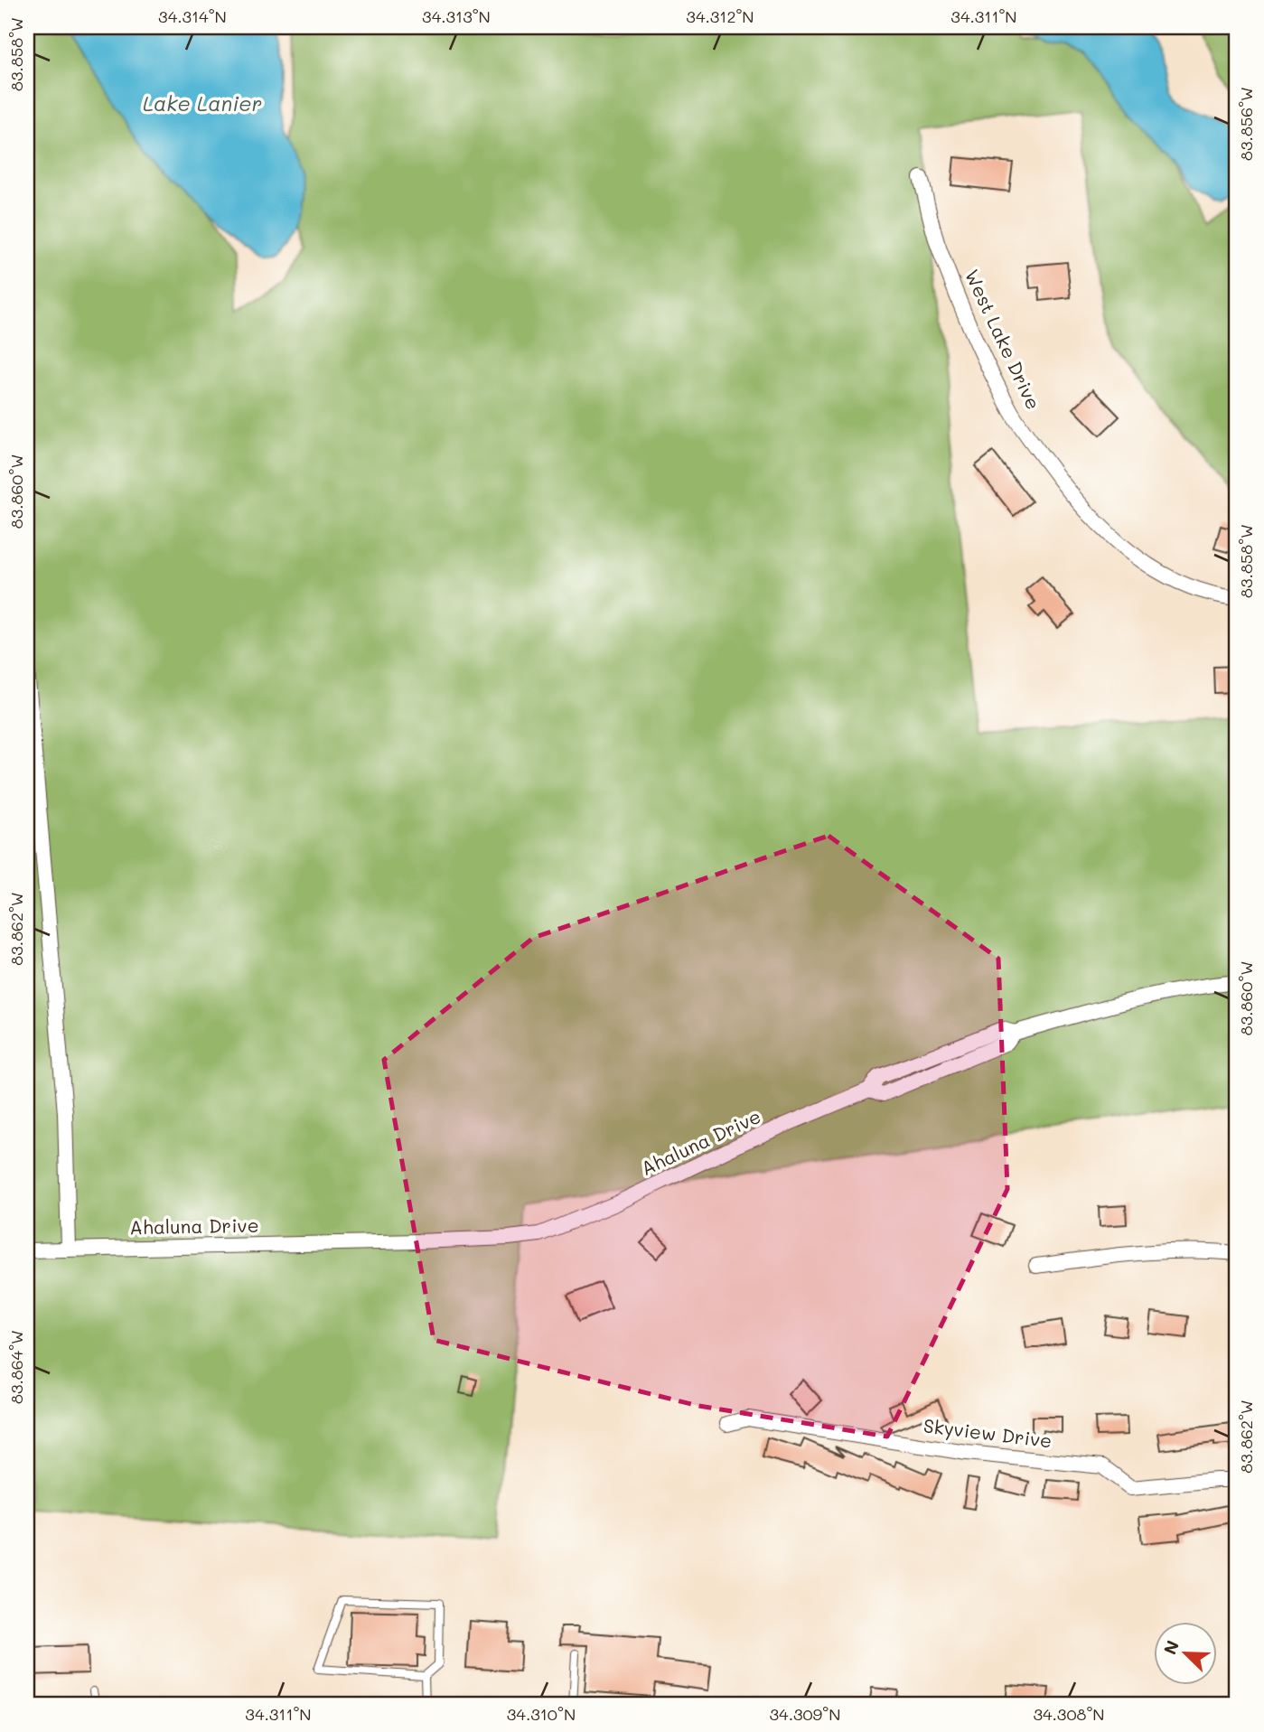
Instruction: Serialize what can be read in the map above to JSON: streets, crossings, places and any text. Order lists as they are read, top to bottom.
{
  "streets": {
    "street": ["West Lake Drive", "Ahaluna Drive", "Skyview Drive"]
  },
  "water": ["Lake Lanier"],
  "north": "top left",
  "coordinates": [
    "34.314°N",
    "34.313°N",
    "34.312°N",
    "34.311°N",
    "83.858°W",
    "83.856°W",
    "83.860°W",
    "83.862°W",
    "83.864°W",
    "34.310°N",
    "34.309°N",
    "34.308°N"
  ]
}
